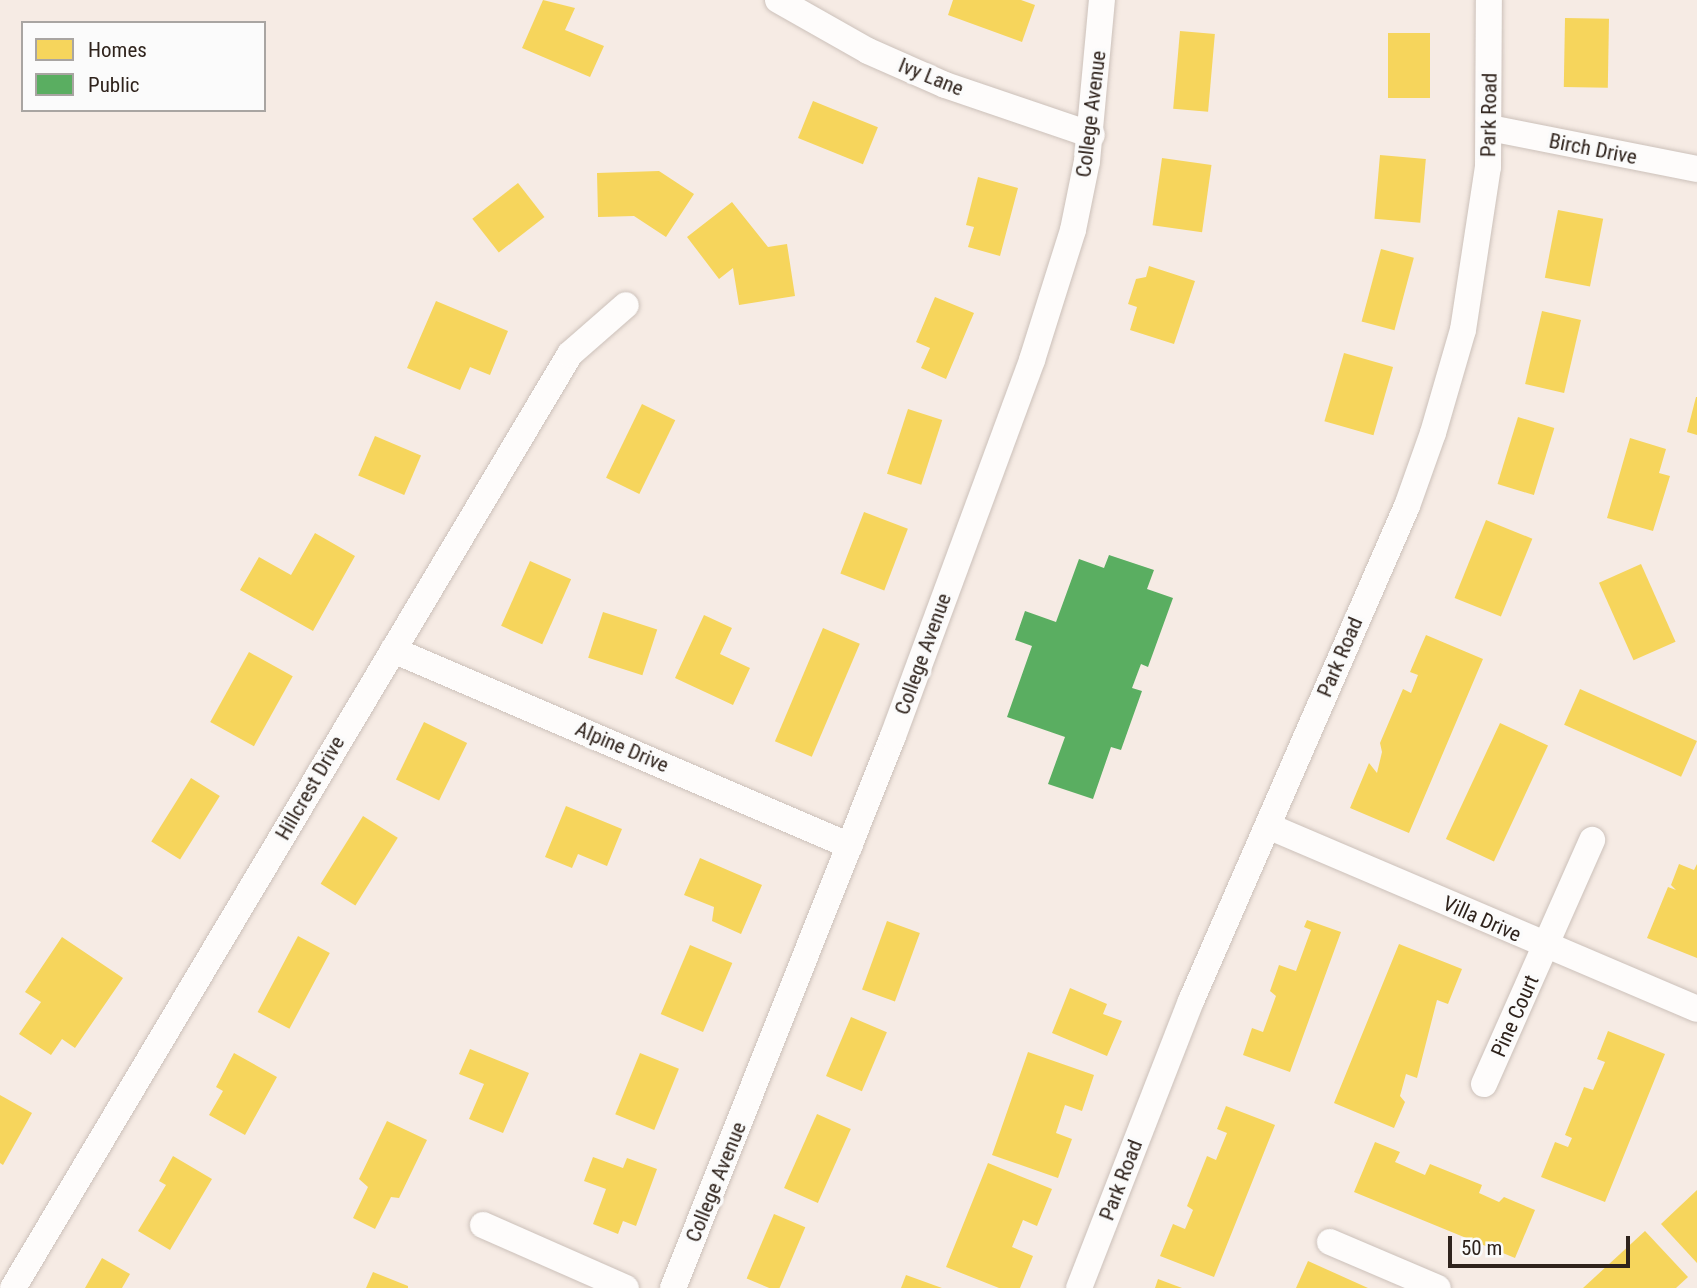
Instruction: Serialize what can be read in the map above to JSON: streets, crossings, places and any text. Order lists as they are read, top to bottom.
{
  "streets": {
    "street": [
      "Ivy Lane",
      "College Avenue",
      "Park Road",
      "Birch Drive",
      "Alpine Drive",
      "Hillcrest Drive",
      "Villa Drive",
      "Pine Court"
    ]
  },
  "crossings": [
    ["Ivy Lane", "College Avenue"],
    ["College Avenue", "Alpine Drive"],
    ["Park Road", "Birch Drive"],
    ["Park Road", "Villa Drive"],
    ["Alpine Drive", "Hillcrest Drive"],
    ["Villa Drive", "Pine Court"]
  ],
  "legend": ["Homes", "Public"],
  "scale_bar": "50 m"
}
